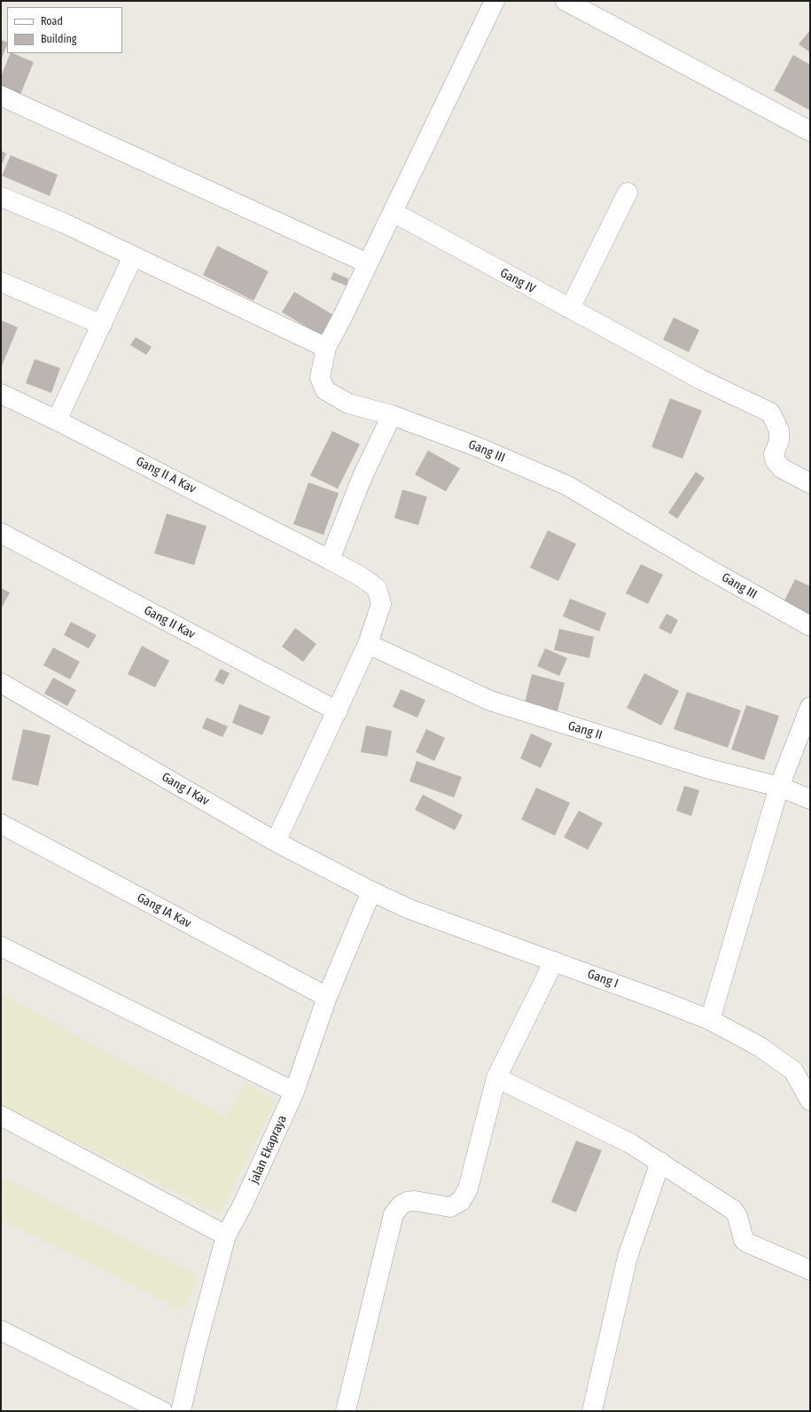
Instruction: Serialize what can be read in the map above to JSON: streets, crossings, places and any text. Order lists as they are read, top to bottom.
{
  "streets": {
    "street": [
      "Gang IV",
      "Gang III",
      "Gang II A Kav",
      "Gang II Kav",
      "Gang II",
      "Gang I Kav",
      "Gang IA Kav",
      "Gang I",
      "jalan Ekapraya"
    ]
  },
  "crossings": [
    ["Gang IV", "Gang III"],
    ["Gang II A Kav", "Gang II Kav"],
    ["Gang II A Kav", "Gang II"],
    ["Gang II A Kav", "Gang I Kav"],
    ["Gang I Kav", "Gang I"],
    ["Gang I Kav", "jalan Ekapraya"],
    ["Gang IA Kav", "jalan Ekapraya"],
    ["Gang I", "jalan Ekapraya"]
  ],
  "legend": ["Road", "Building"]
}
